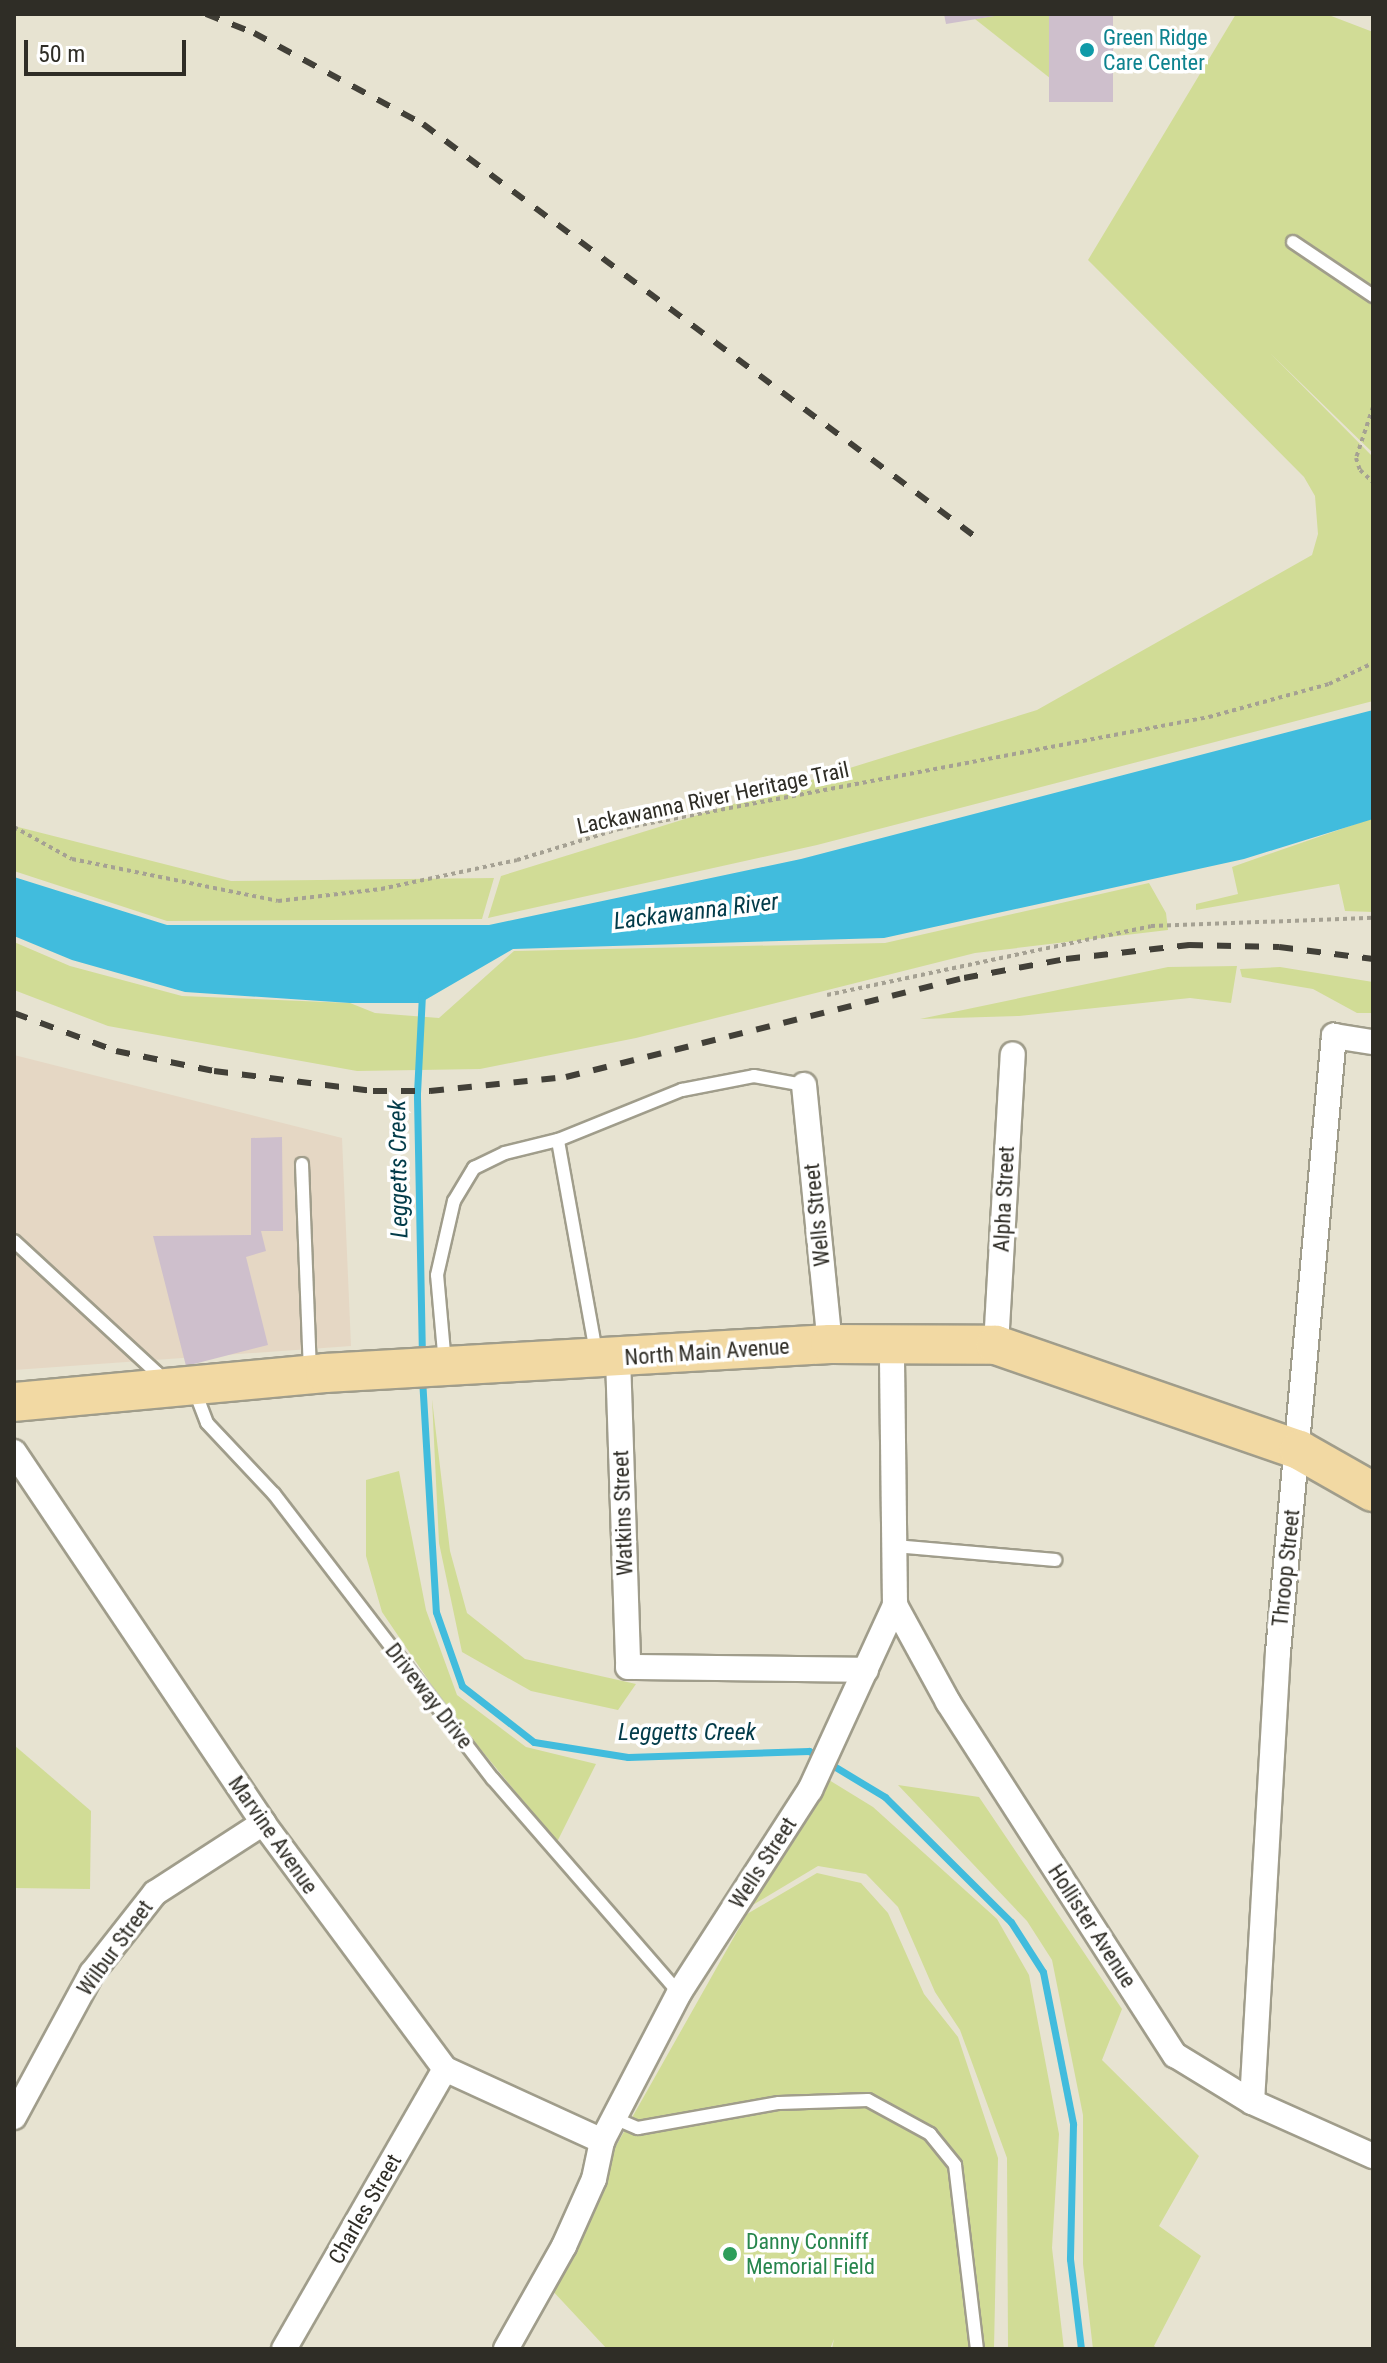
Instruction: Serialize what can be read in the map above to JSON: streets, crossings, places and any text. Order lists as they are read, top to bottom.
{
  "streets": {
    "main road": ["North Main Avenue"],
    "street": [
      "Alpha Street",
      "Wells Street",
      "Watkins Street",
      "Throop Street",
      "Marvine Avenue",
      "Hollister Avenue",
      "Wilbur Street",
      "Charles Street"
    ],
    "lane": ["Driveway Drive"],
    "path": ["Lackawanna River Heritage Trail"]
  },
  "crossings": [
    ["Alpha Street", "North Main Avenue"],
    ["Wells Street", "North Main Avenue"],
    ["Wells Street", "Watkins Street"],
    ["Wells Street", "Driveway Drive"],
    ["Wells Street", "Marvine Avenue"],
    ["Wells Street", "Hollister Avenue"],
    ["North Main Avenue", "Watkins Street"],
    ["North Main Avenue", "Throop Street"],
    ["North Main Avenue", "Driveway Drive"],
    ["Throop Street", "Hollister Avenue"],
    ["Marvine Avenue", "Wilbur Street"],
    ["Marvine Avenue", "Charles Street"]
  ],
  "water": ["Lackawanna River", "Leggetts Creek"],
  "places": ["Green Ridge Care Center", "Danny Conniff Memorial Field"],
  "scale_bar": "50 m"
}
